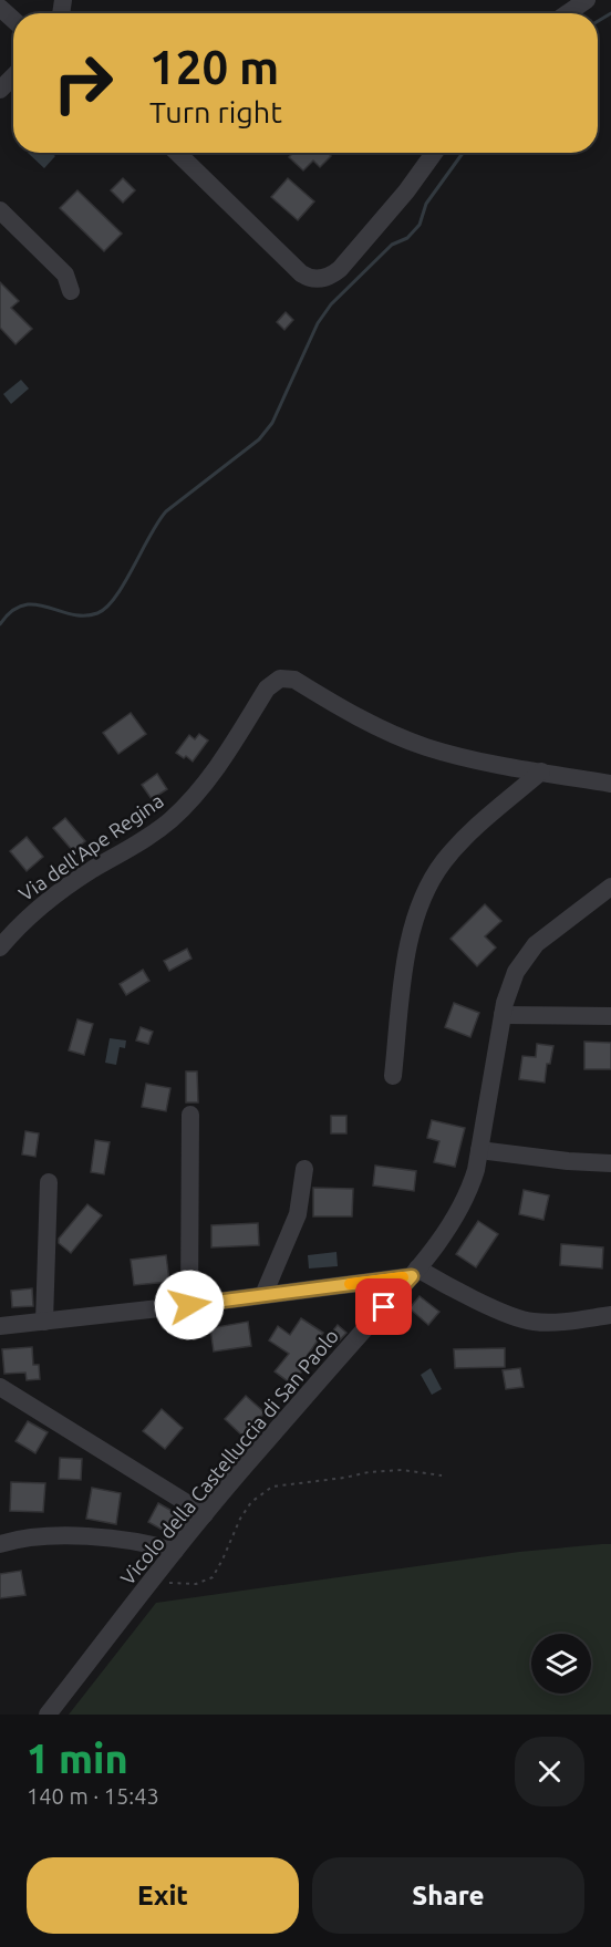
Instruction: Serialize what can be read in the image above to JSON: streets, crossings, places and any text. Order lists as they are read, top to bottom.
{
  "streets": {
    "street": ["Via dell'Ape Regina", "Vicolo della Castelluccia di San Paolo"]
  },
  "page": {
    "turn": ["120 m", "Turn right"],
    "heading": ["1 min", "140 m · 15:43"],
    "buttons": ["Exit", "Share"]
  }
}
